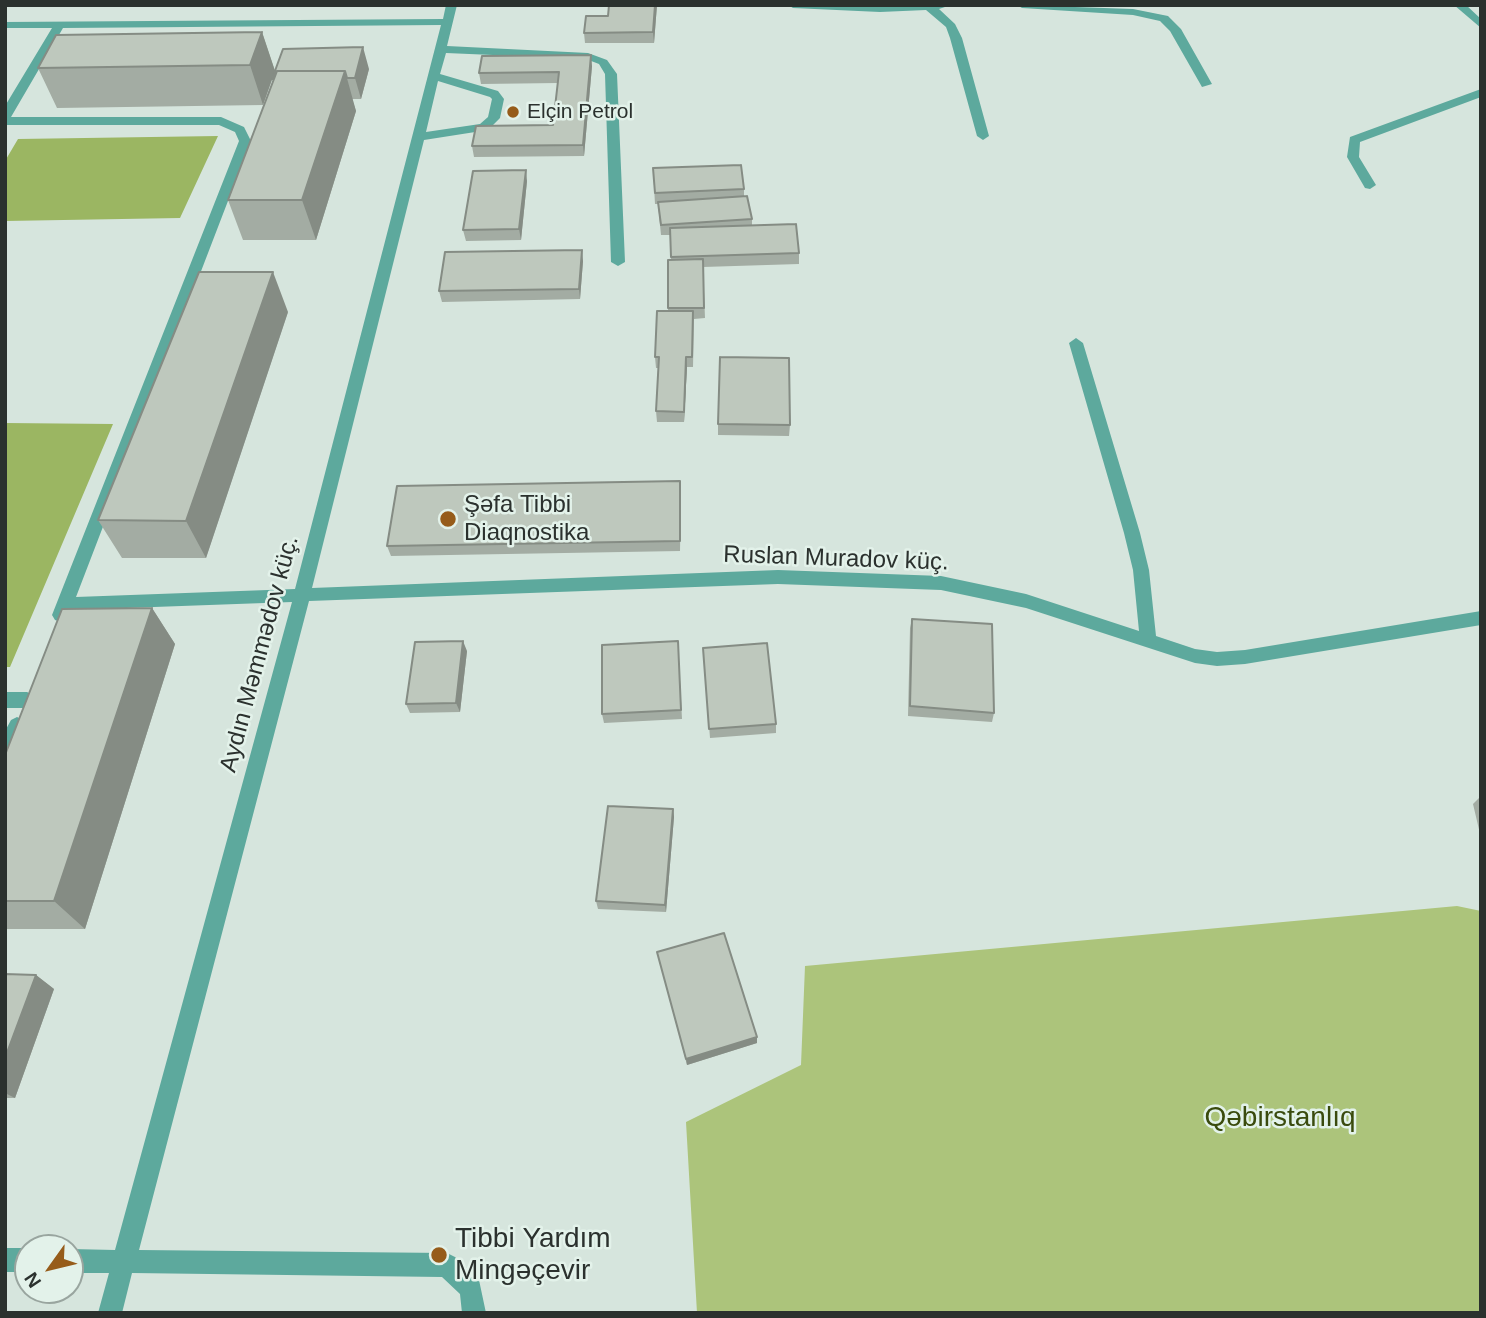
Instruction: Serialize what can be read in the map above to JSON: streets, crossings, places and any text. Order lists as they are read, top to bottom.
{
  "streets": {
    "street": ["Ruslan Muradov küç.", "Aydın Məmmədov küç."]
  },
  "crossings": [
    ["Ruslan Muradov küç.", "Aydın Məmmədov küç."]
  ],
  "parks": ["Qəbirstanlıq"],
  "places": ["Elçin Petrol", "Şəfa Tibbi Diaqnostika", "Tibbi Yardım Mingəçevir"],
  "north": "bottom left"
}
